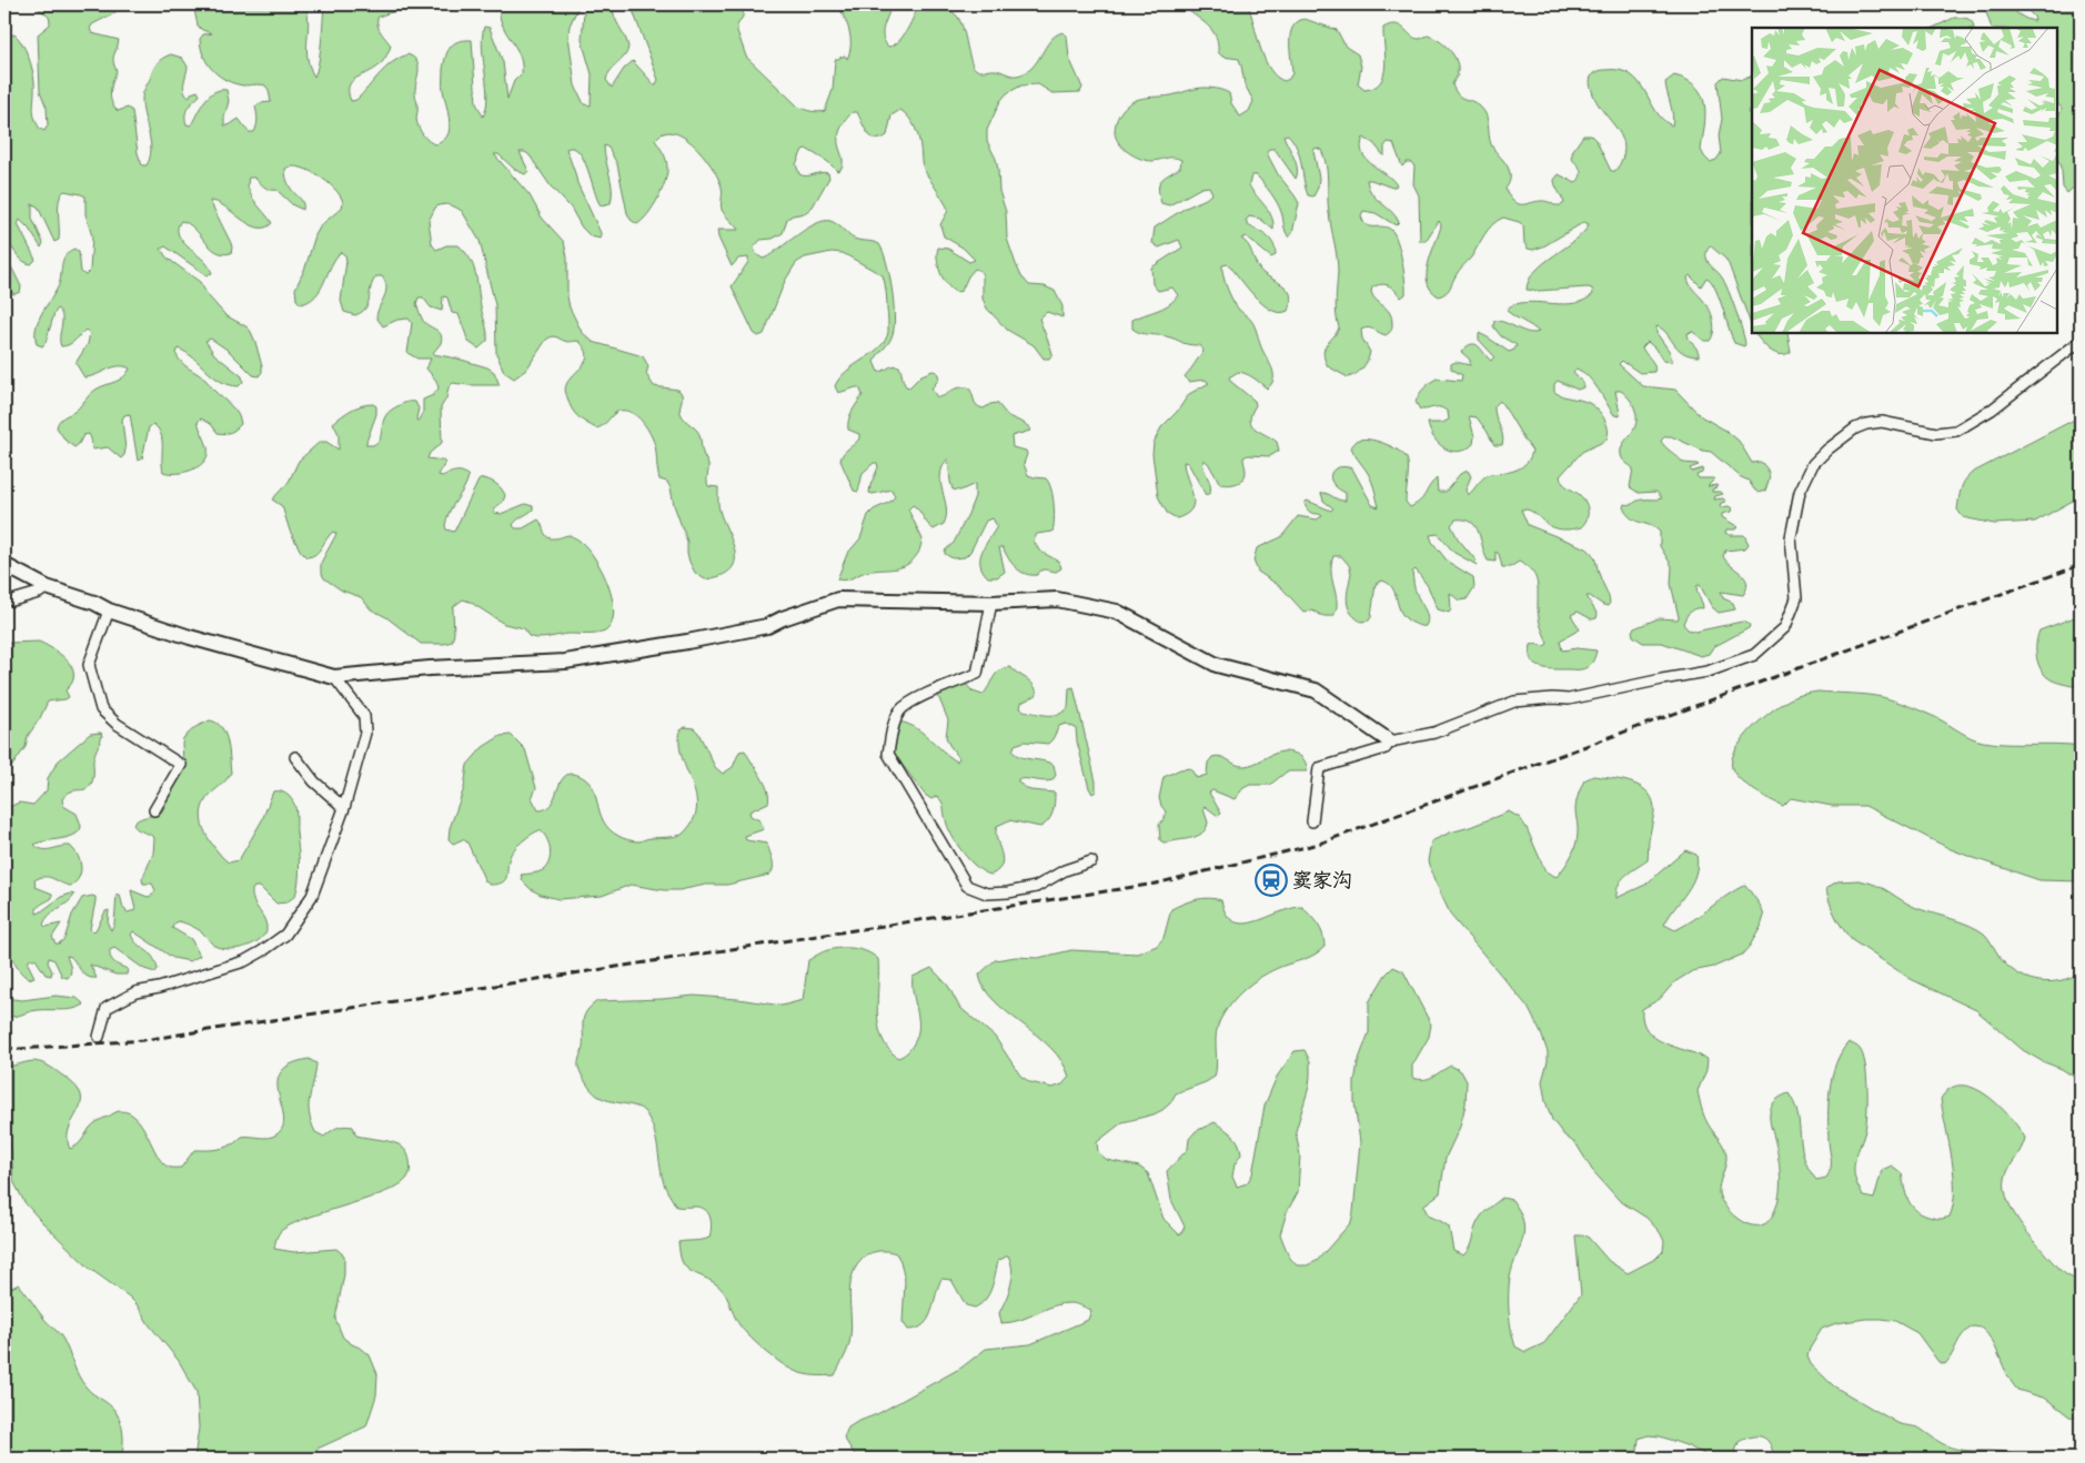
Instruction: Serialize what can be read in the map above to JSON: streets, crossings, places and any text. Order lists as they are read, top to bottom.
{
  "places": {
    "station": ["窦家沟"]
  }
}
